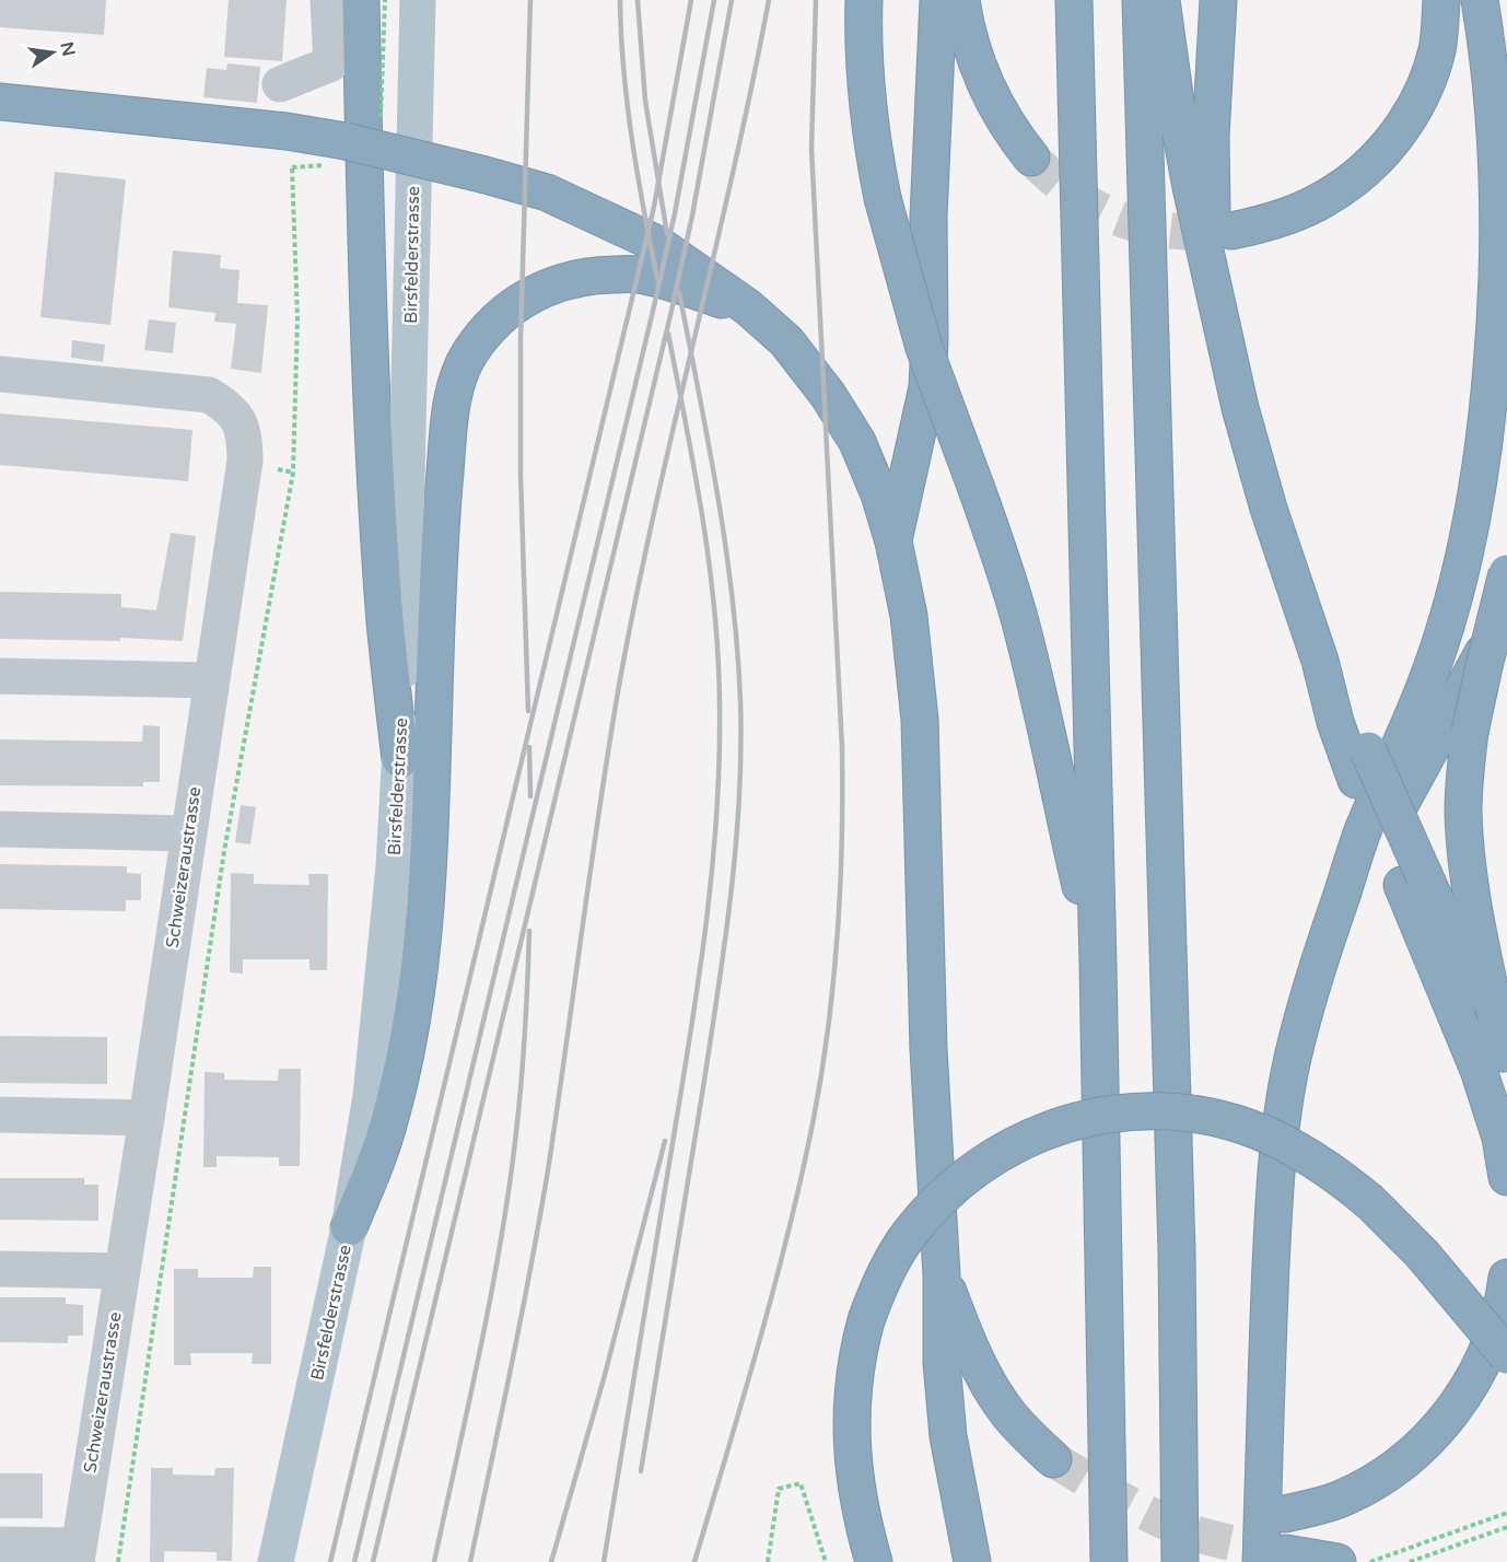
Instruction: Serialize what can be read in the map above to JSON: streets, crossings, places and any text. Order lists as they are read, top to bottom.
{
  "streets": {
    "main road": ["Birsfelderstrasse"],
    "street": ["Schweizeraustrasse"]
  },
  "north": "right"
}
